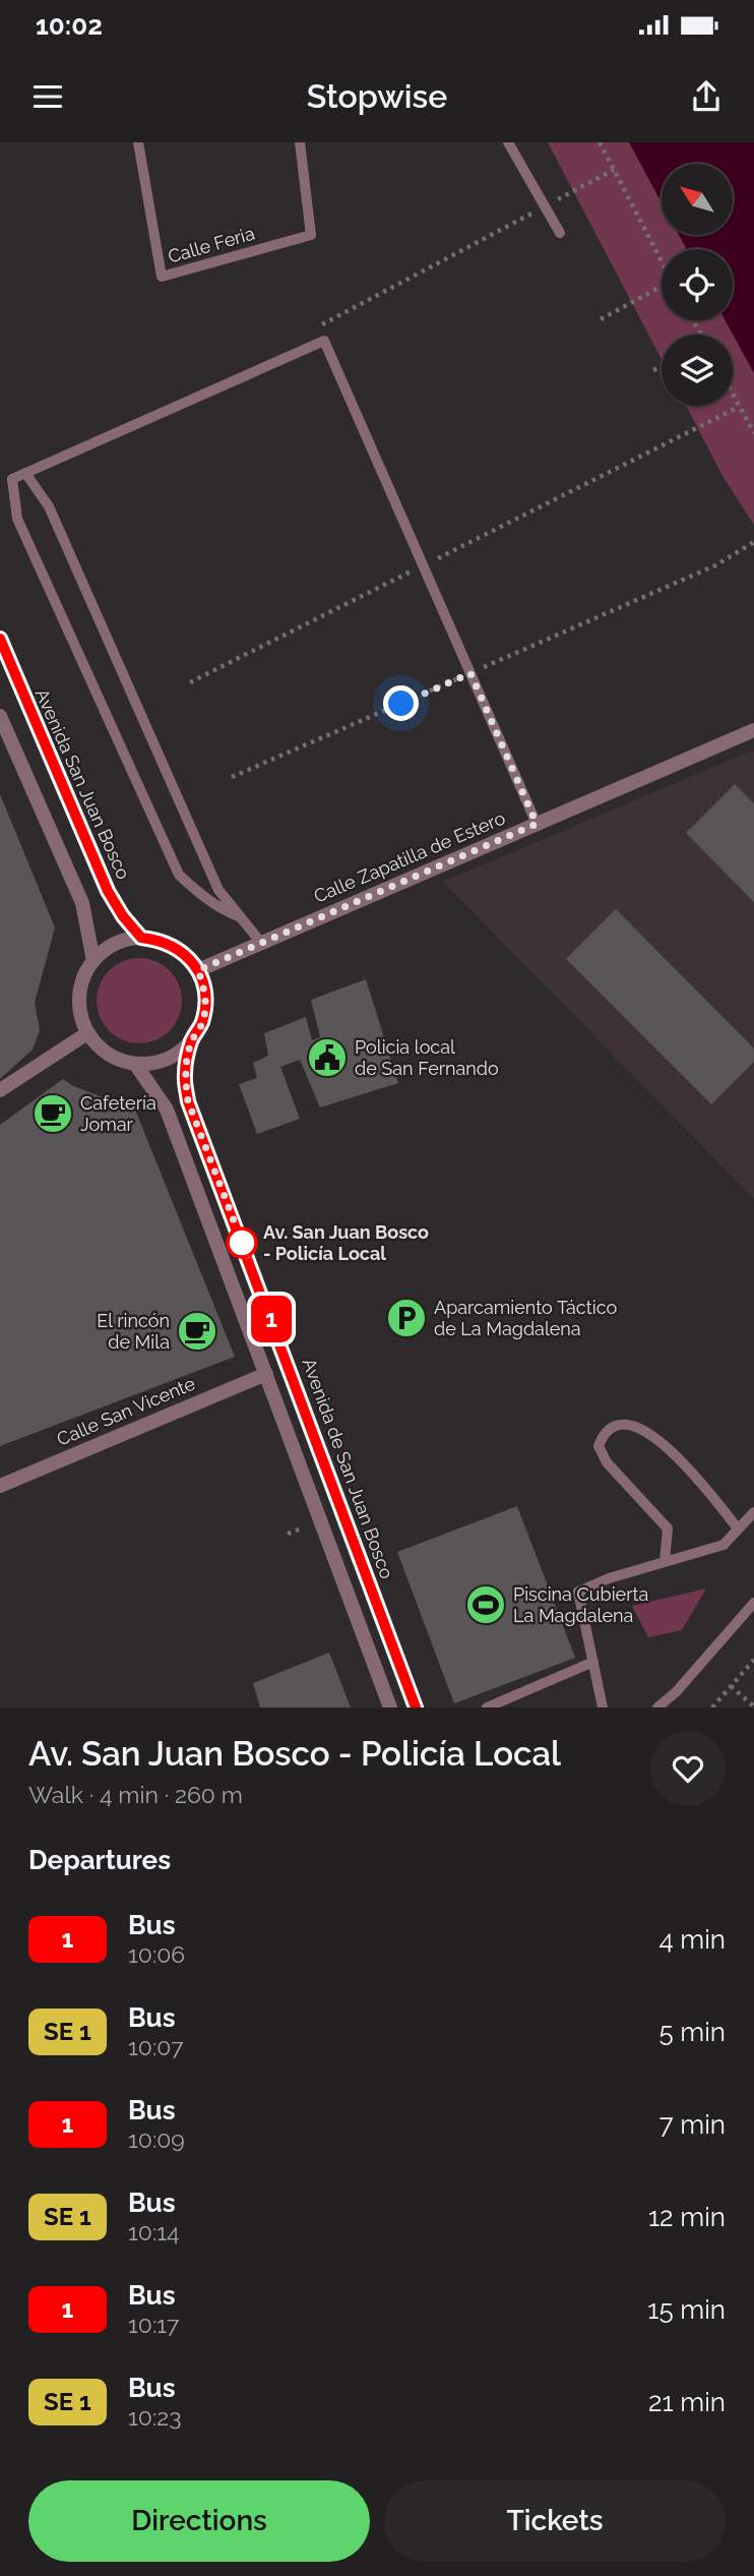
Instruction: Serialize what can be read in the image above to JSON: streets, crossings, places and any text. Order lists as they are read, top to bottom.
{
  "streets": {
    "street": [
      "Avenida San Juan Bosco",
      "Calle Zapatilla de Estero",
      "Calle San Vicente",
      "Avenida de San Juan Bosco"
    ],
    "lane": ["Calle Feria"]
  },
  "crossings": [
    ["Avenida San Juan Bosco", "Calle Zapatilla de Estero"],
    ["Avenida San Juan Bosco", "Avenida de San Juan Bosco"],
    ["Calle Zapatilla de Estero", "Avenida de San Juan Bosco"]
  ],
  "places": {
    "public building": ["Policia local de San Fernando"],
    "cafe": ["Cafetería Jomar", "El rincón de Mila"],
    "other": ["Av. San Juan Bosco - Policía Local"],
    "parking": ["Aparcamiento Táctico de La Magdalena"],
    "sports": ["Piscina Cubierta La Magdalena"]
  },
  "lines": ["bus line 1"],
  "north": "top left",
  "page": {
    "status": "10:02",
    "header": "Stopwise",
    "on_map": "1",
    "heading": [
      ["Av. San Juan Bosco - Policía Local", "Walk · 4 min · 260 m"],
      "Departures"
    ],
    "list": [
      {
        "mark": "1",
        "name": "Bus",
        "note": "10:06",
        "value": "4 min"
      },
      {
        "mark": "SE 1",
        "name": "Bus",
        "note": "10:07",
        "value": "5 min"
      },
      {
        "mark": "1",
        "name": "Bus",
        "note": "10:09",
        "value": "7 min"
      },
      {
        "mark": "SE 1",
        "name": "Bus",
        "note": "10:14",
        "value": "12 min"
      },
      {
        "mark": "1",
        "name": "Bus",
        "note": "10:17",
        "value": "15 min"
      },
      {
        "mark": "SE 1",
        "name": "Bus",
        "note": "10:23",
        "value": "21 min"
      }
    ],
    "buttons": ["Directions", "Tickets"]
  }
}
